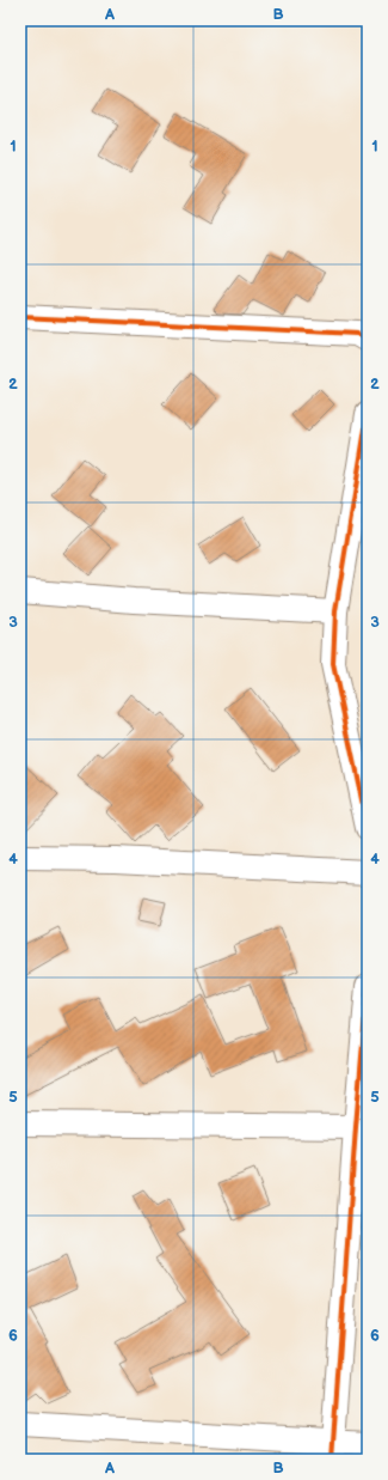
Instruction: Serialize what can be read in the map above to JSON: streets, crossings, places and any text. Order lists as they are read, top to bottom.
{
  "grid": {
    "columns": ["A", "B"],
    "rows": [
      "1",
      "2",
      "3",
      "4",
      "5",
      "6"
    ]
  }
}
